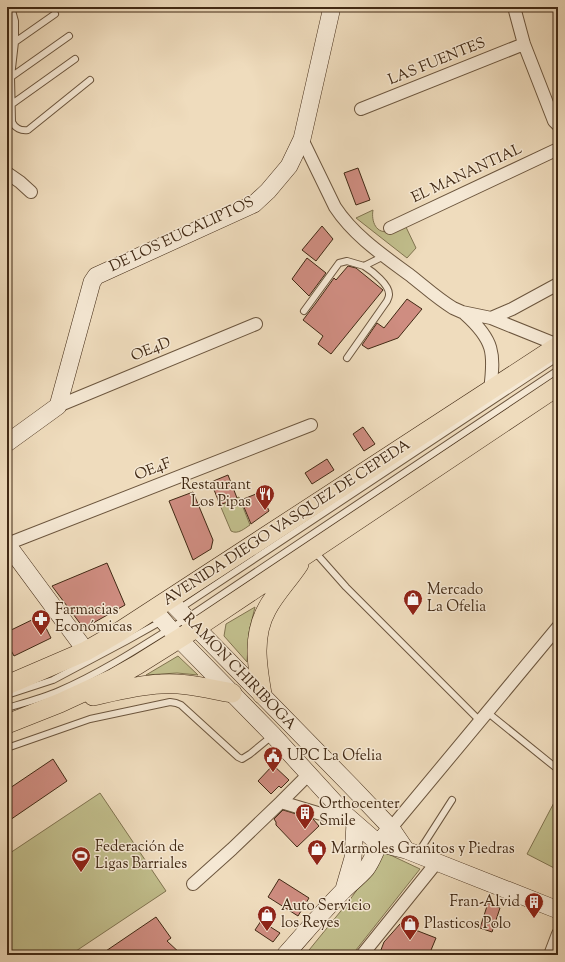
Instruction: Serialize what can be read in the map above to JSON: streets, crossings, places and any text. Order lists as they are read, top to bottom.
{
  "streets": {
    "main road": ["AVENIDA DIEGO VASQUEZ DE CEPEDA"],
    "street": [
      "LAS FUENTES",
      "EL MANANTIAL",
      "DE LOS EUCALIPTOS",
      "OE4D",
      "OE4F",
      "RAMON CHIRIBOGA"
    ]
  },
  "crossings": [
    ["DE LOS EUCALIPTOS", "OE4D"],
    ["AVENIDA DIEGO VASQUEZ DE CEPEDA", "RAMON CHIRIBOGA"]
  ],
  "places": {
    "restaurant": ["Restaurant Los Pipas"],
    "shop": [
      "Mercado La Ofelia",
      "Marmoles Granitos y Piedras",
      "Auto Servicio los Reyes",
      "Plasticos Polo"
    ],
    "pharmacy": ["Farmacias Económicas"],
    "public building": ["UPC La Ofelia"],
    "building": ["Orthocenter Smile", "Fran-Alvid"],
    "sports": ["Federación de Ligas Barriales"]
  }
}
